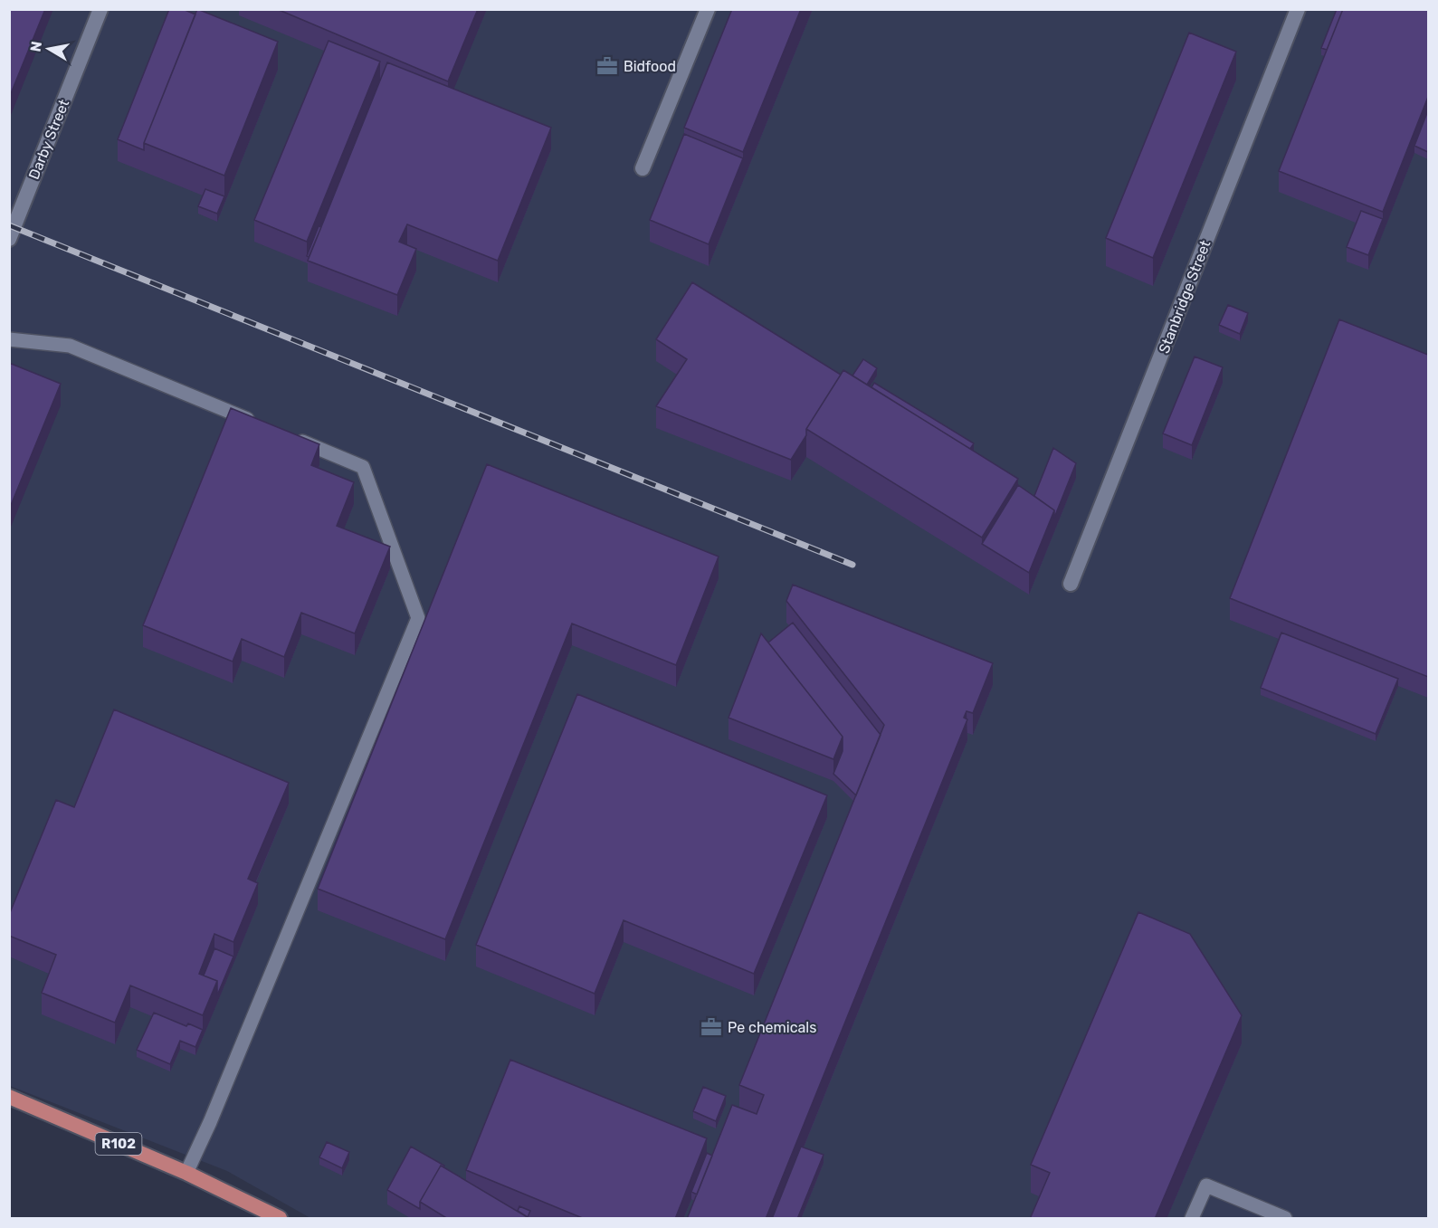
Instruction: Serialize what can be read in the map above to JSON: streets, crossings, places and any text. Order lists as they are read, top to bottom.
{
  "streets": {
    "main road": ["R102"],
    "street": ["Darby Street", "Stanbridge Street"]
  },
  "places": {
    "office": ["Bidfood", "Pe chemicals"]
  },
  "north": "left"
}
